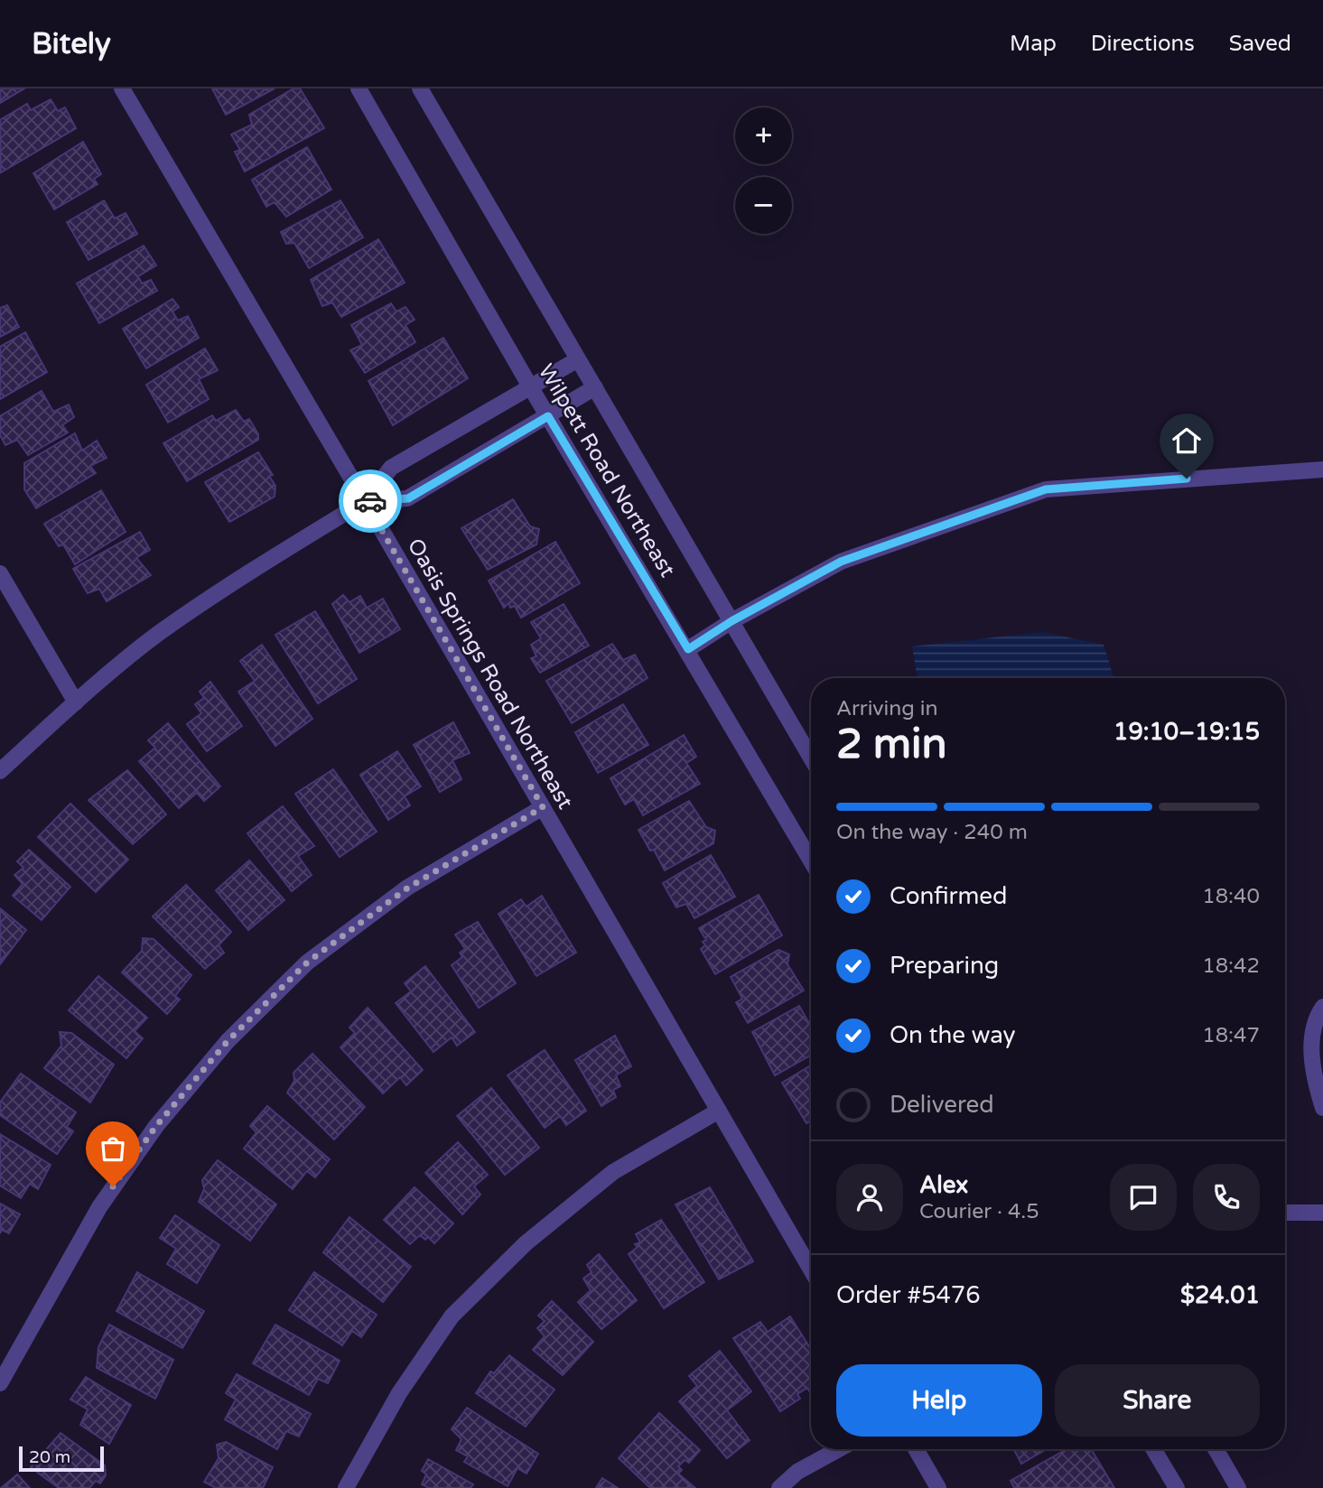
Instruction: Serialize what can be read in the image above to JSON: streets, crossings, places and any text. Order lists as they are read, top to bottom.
{
  "streets": {
    "street": ["Wilpett Road Northeast", "Oasis Springs Road Northeast"]
  },
  "scale_bar": "20 m",
  "page": {
    "header": "Bitely",
    "nav": ["Map", "Directions", "Saved"],
    "map_buttons": ["+", "−"],
    "heading": ["2 min", "Arriving in", "19:10–19:15"],
    "panel": [
      "Alex",
      "Courier · 4.5",
      "Order #5476",
      "$24.01"
    ],
    "bar": "On the way · 240 m",
    "list": [
      ["Confirmed", "18:40"],
      ["Preparing", "18:42"],
      ["On the way", "18:47"],
      "Delivered"
    ],
    "buttons": ["Help", "Share"],
    "scale": "20 m"
  }
}
